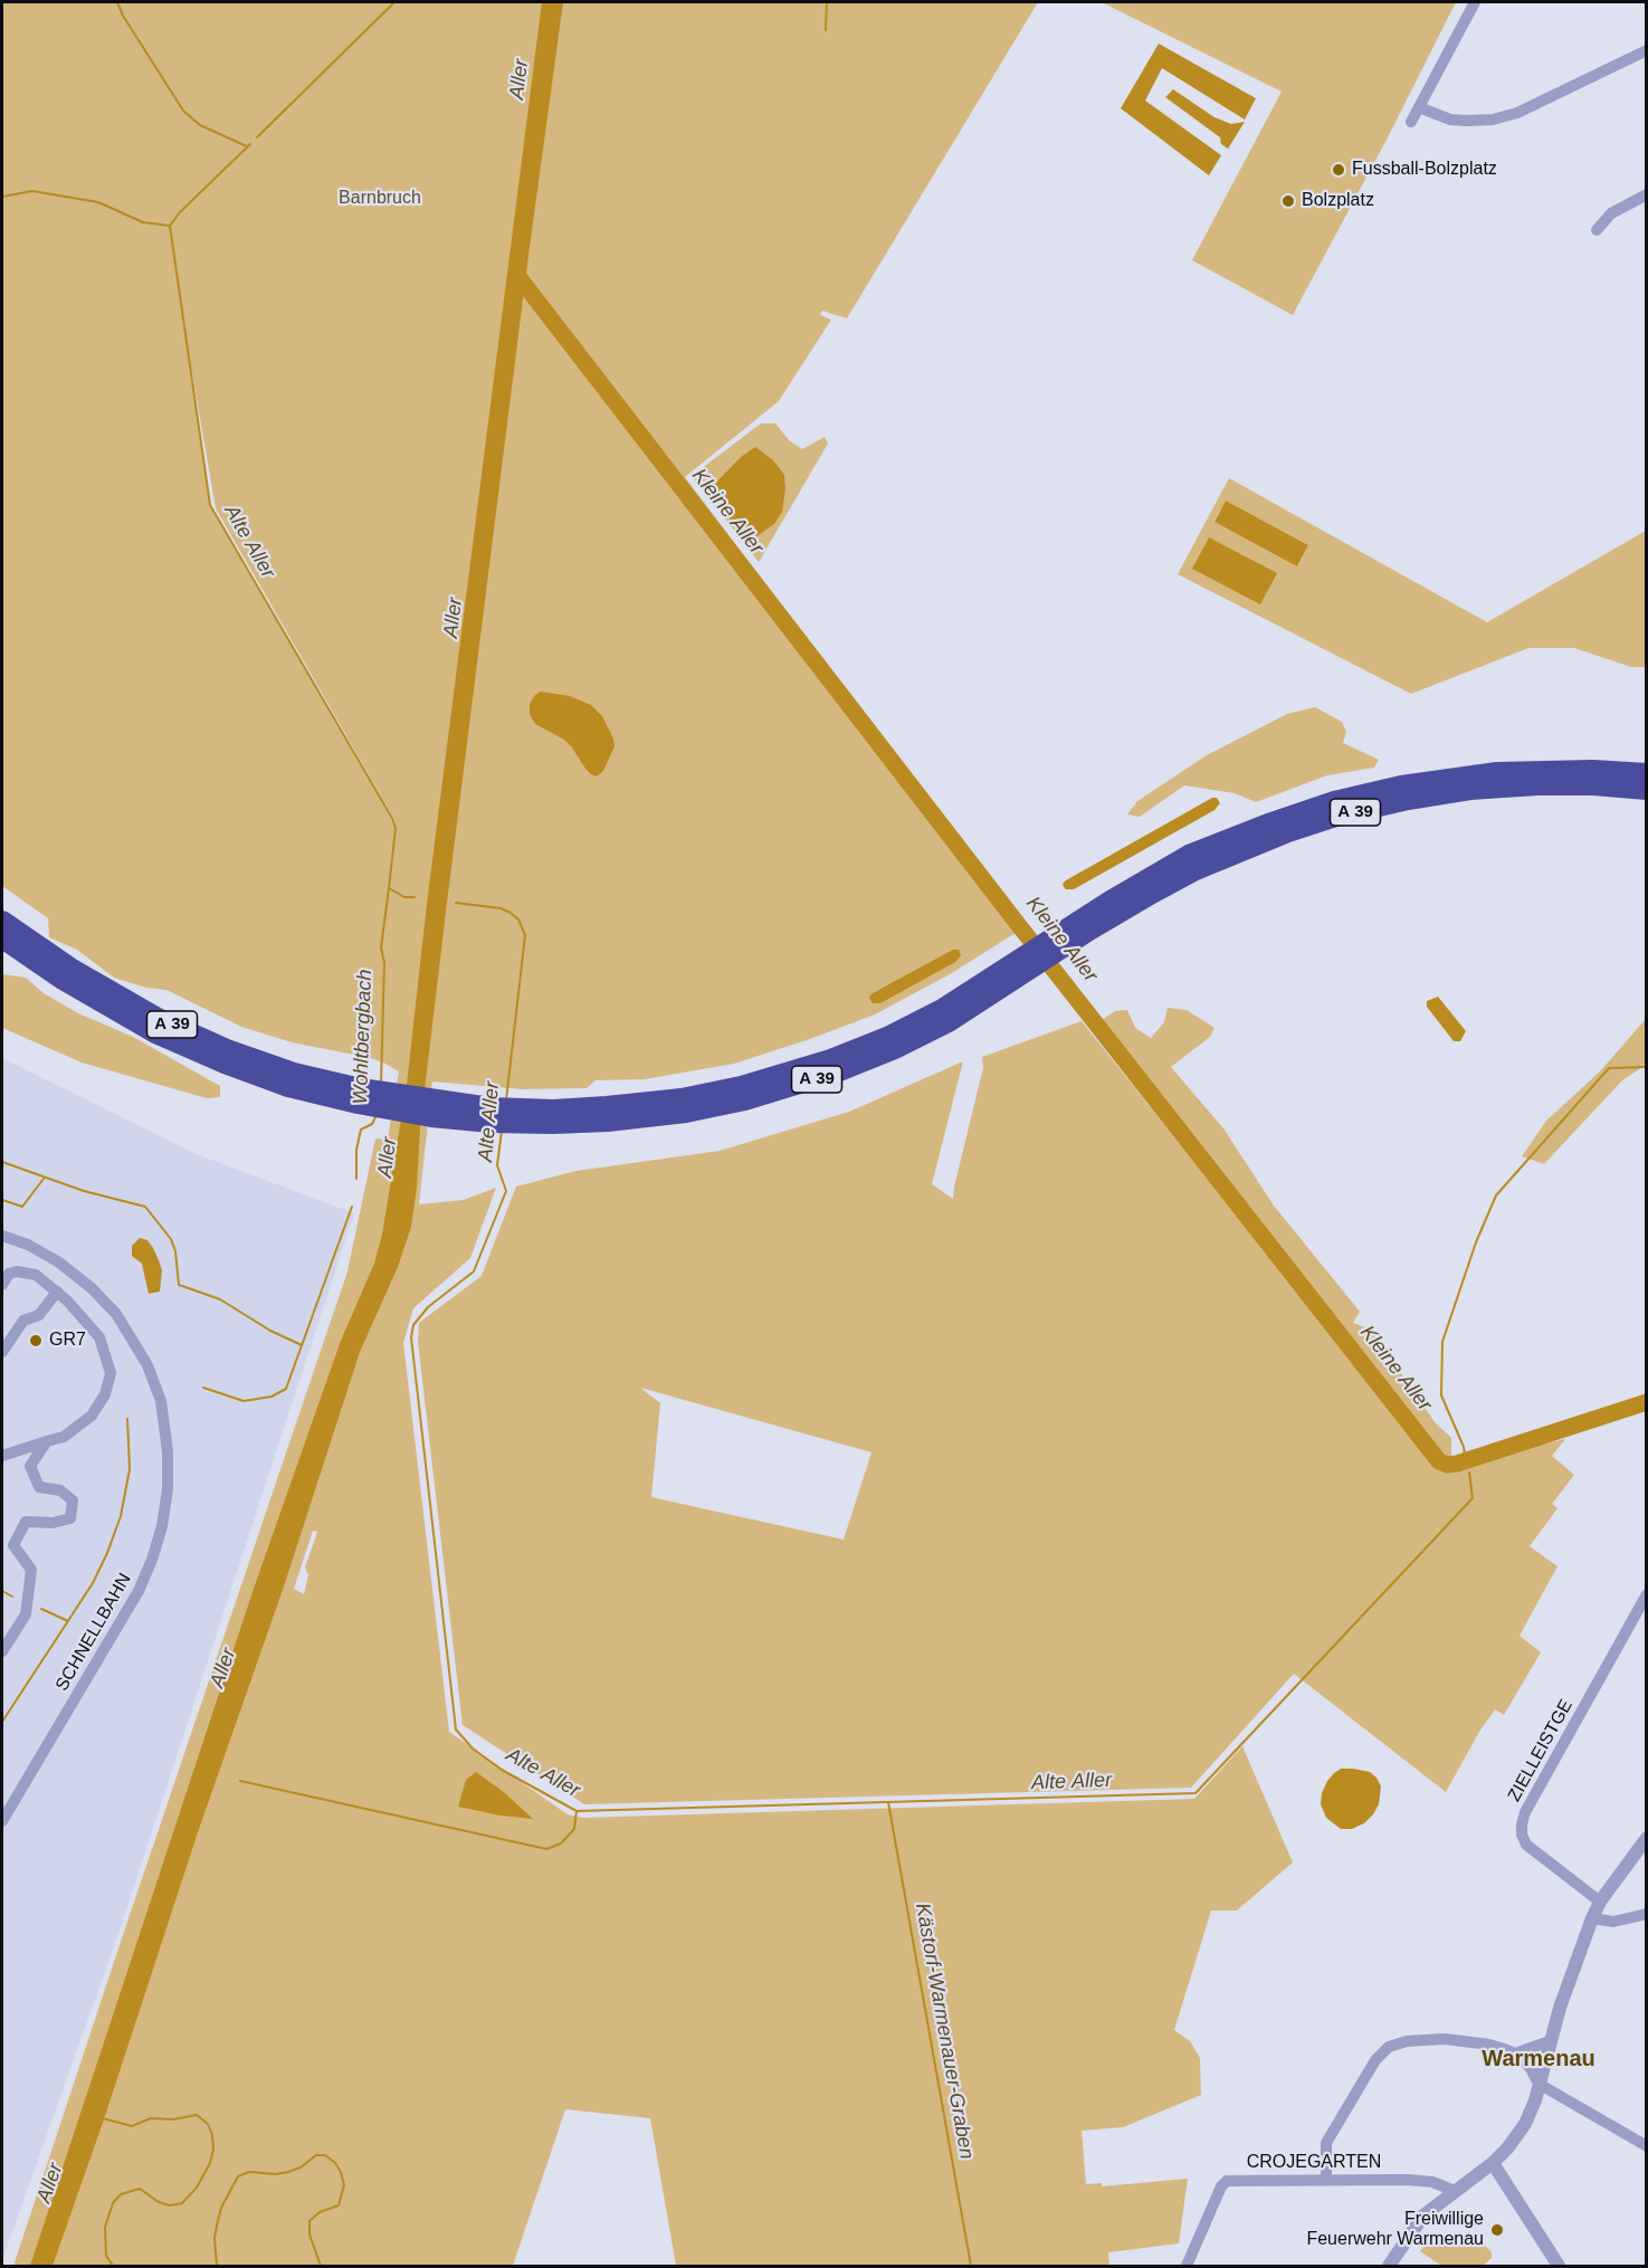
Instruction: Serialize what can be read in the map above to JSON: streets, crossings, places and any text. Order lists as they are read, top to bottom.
{
  "streets": {
    "highway": ["A 39"],
    "street": ["SCHNELLBAHN", "ZIELLEISTGE", "CROJEGARTEN"]
  },
  "districts": ["Warmenau"],
  "water": [
    "Aller",
    "Kleine Aller",
    "Alte Aller",
    "Wohltbergbach",
    "Kästorf-Warmenauer-Graben"
  ],
  "parks": ["Barnbruch"],
  "places": [
    "Fussball-Bolzplatz",
    "Bolzplatz",
    "GR7",
    "Freiwillige Feuerwehr Warmenau"
  ]
}
